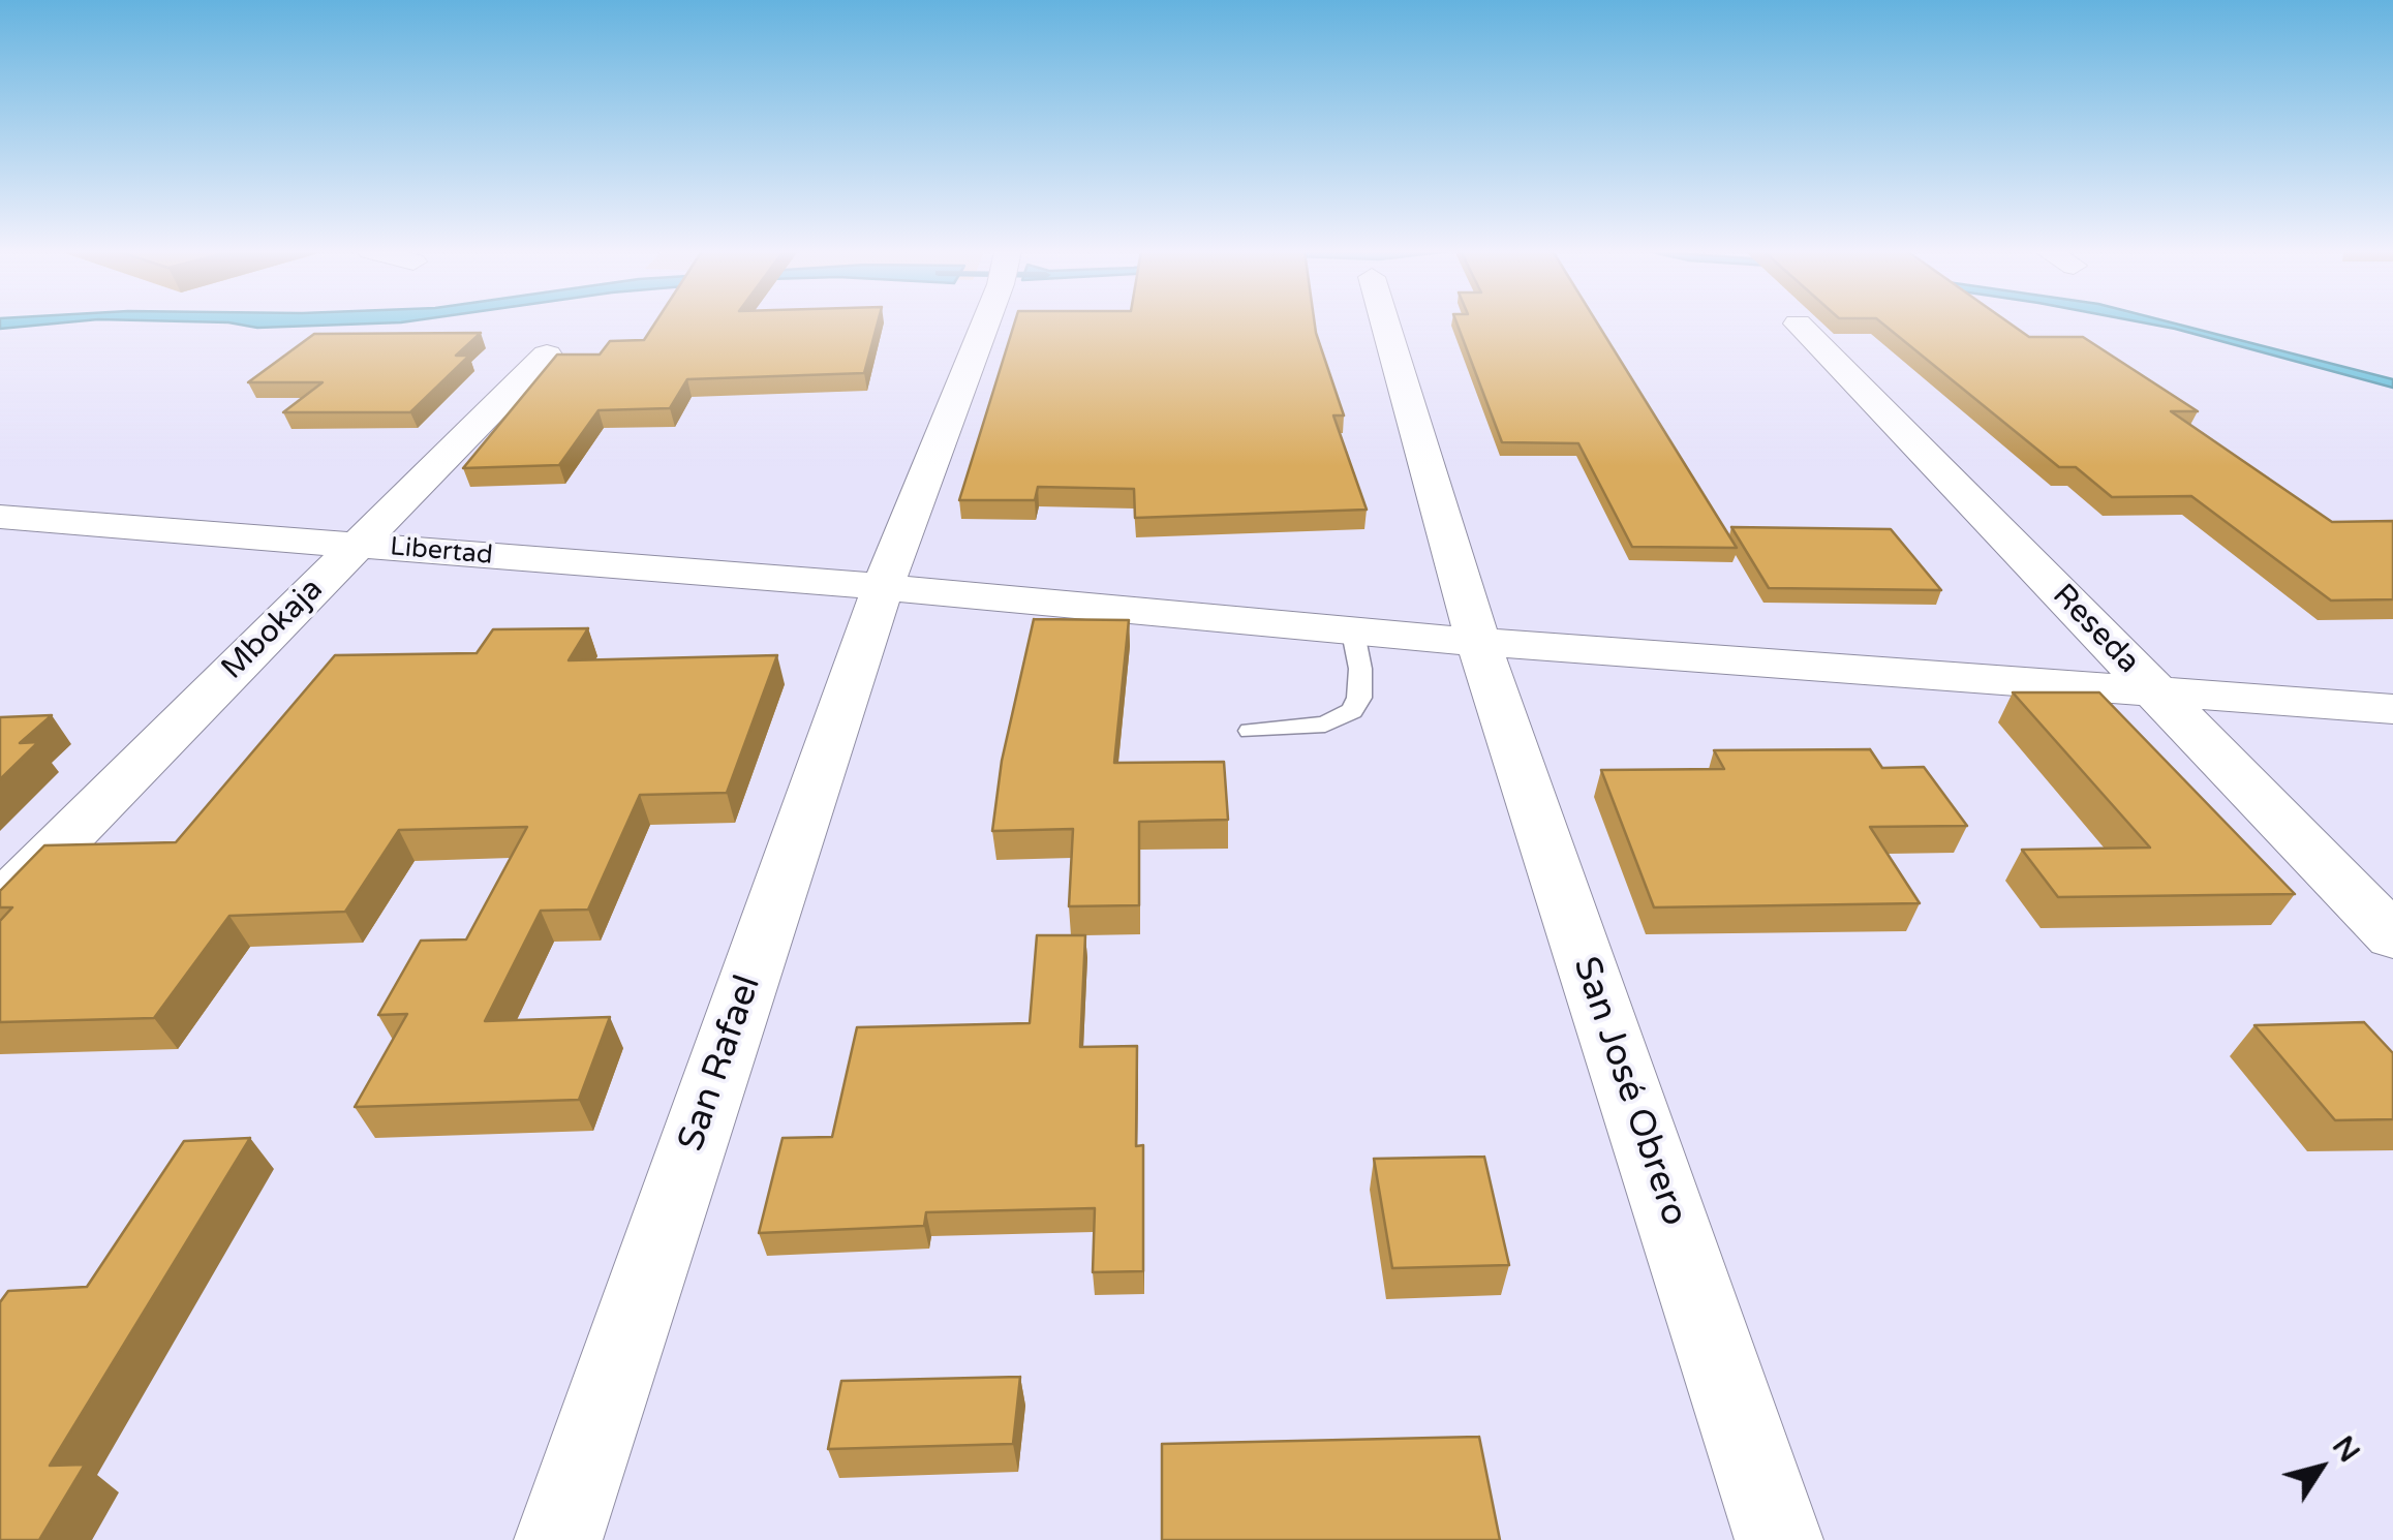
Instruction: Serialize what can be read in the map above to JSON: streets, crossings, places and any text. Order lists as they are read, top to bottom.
{
  "streets": {
    "street": [
      "Libertad",
      "Mbokaja",
      "Reseda",
      "San Rafael",
      "San José Obrero"
    ]
  },
  "crossings": [
    ["Libertad", "Mbokaja"],
    ["Libertad", "Reseda"],
    ["Libertad", "San Rafael"],
    ["Libertad", "San José Obrero"]
  ],
  "north": "top right"
}
